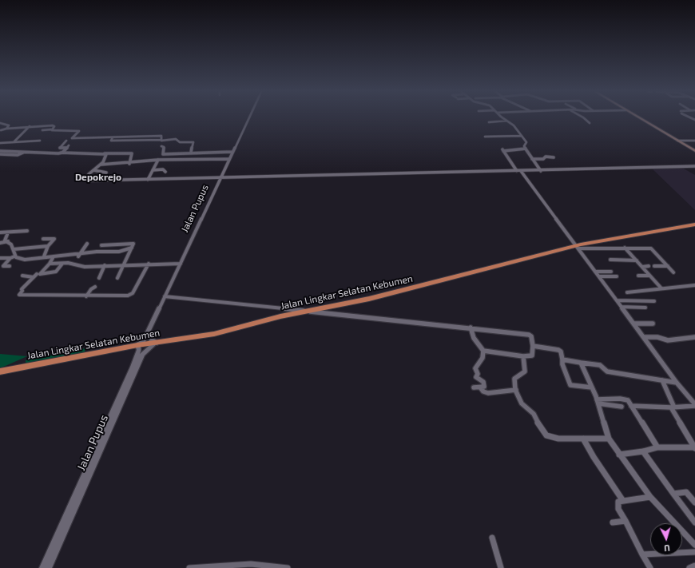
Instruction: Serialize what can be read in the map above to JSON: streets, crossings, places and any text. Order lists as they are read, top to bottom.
{
  "streets": {
    "highway": ["Jalan Lingkar Selatan Kebumen"],
    "street": ["Jalan Pupus"]
  },
  "crossings": [
    ["Jalan Pupus", "Jalan Lingkar Selatan Kebumen"]
  ],
  "districts": ["Depokrejo"],
  "north": "bottom"
}
